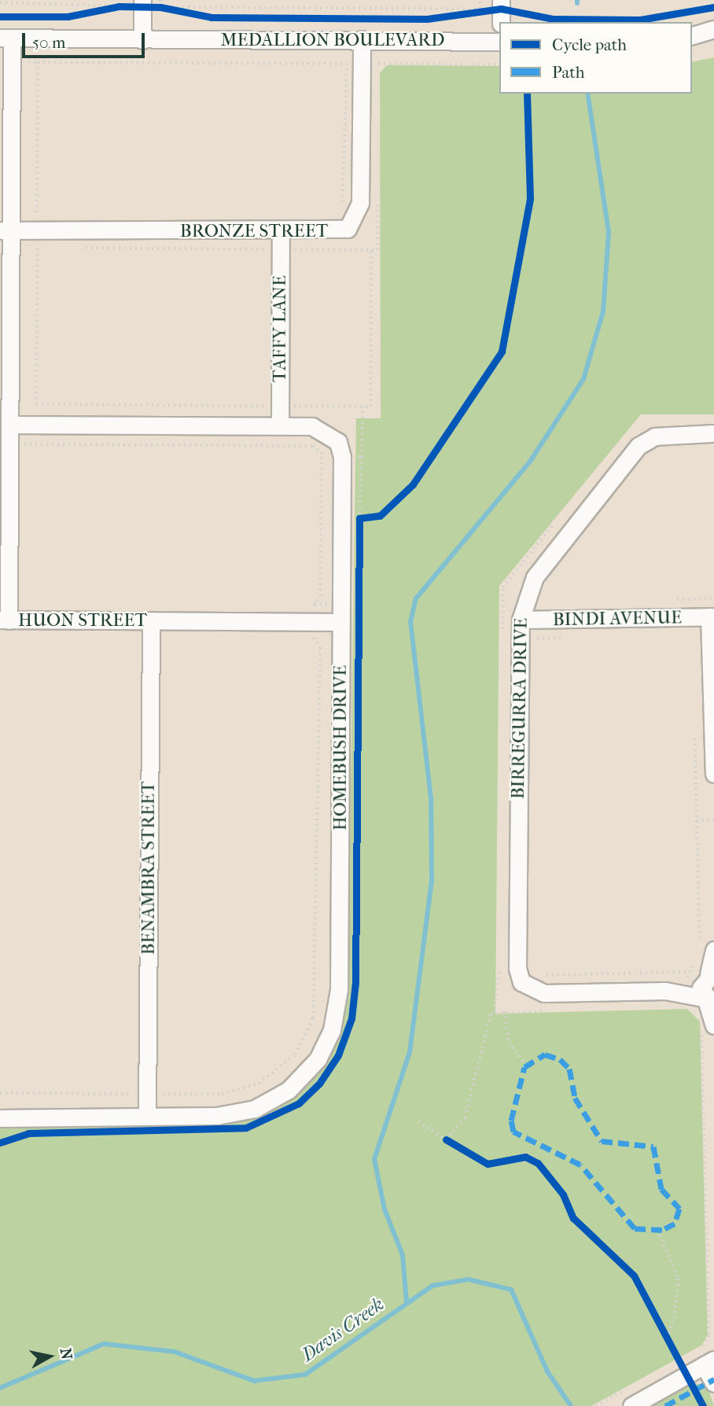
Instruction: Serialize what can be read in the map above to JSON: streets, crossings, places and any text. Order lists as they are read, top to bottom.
{
  "streets": {
    "street": [
      "MEDALLION BOULEVARD",
      "BRONZE STREET",
      "TAFFY LANE",
      "BINDI AVENUE",
      "HUON STREET",
      "BIRREGURRA DRIVE",
      "HOMEBUSH DRIVE",
      "BENAMBRA STREET"
    ]
  },
  "crossings": [
    ["MEDALLION BOULEVARD", "BRONZE STREET"],
    ["MEDALLION BOULEVARD", "HUON STREET"],
    ["BRONZE STREET", "TAFFY LANE"],
    ["BRONZE STREET", "HUON STREET"],
    ["BINDI AVENUE", "BIRREGURRA DRIVE"],
    ["HUON STREET", "HOMEBUSH DRIVE"],
    ["HUON STREET", "BENAMBRA STREET"],
    ["HOMEBUSH DRIVE", "BENAMBRA STREET"]
  ],
  "water": ["Davis Creek"],
  "legend": ["Cycle path", "Path"],
  "scale_bar": "50 m",
  "north": "right"
}
